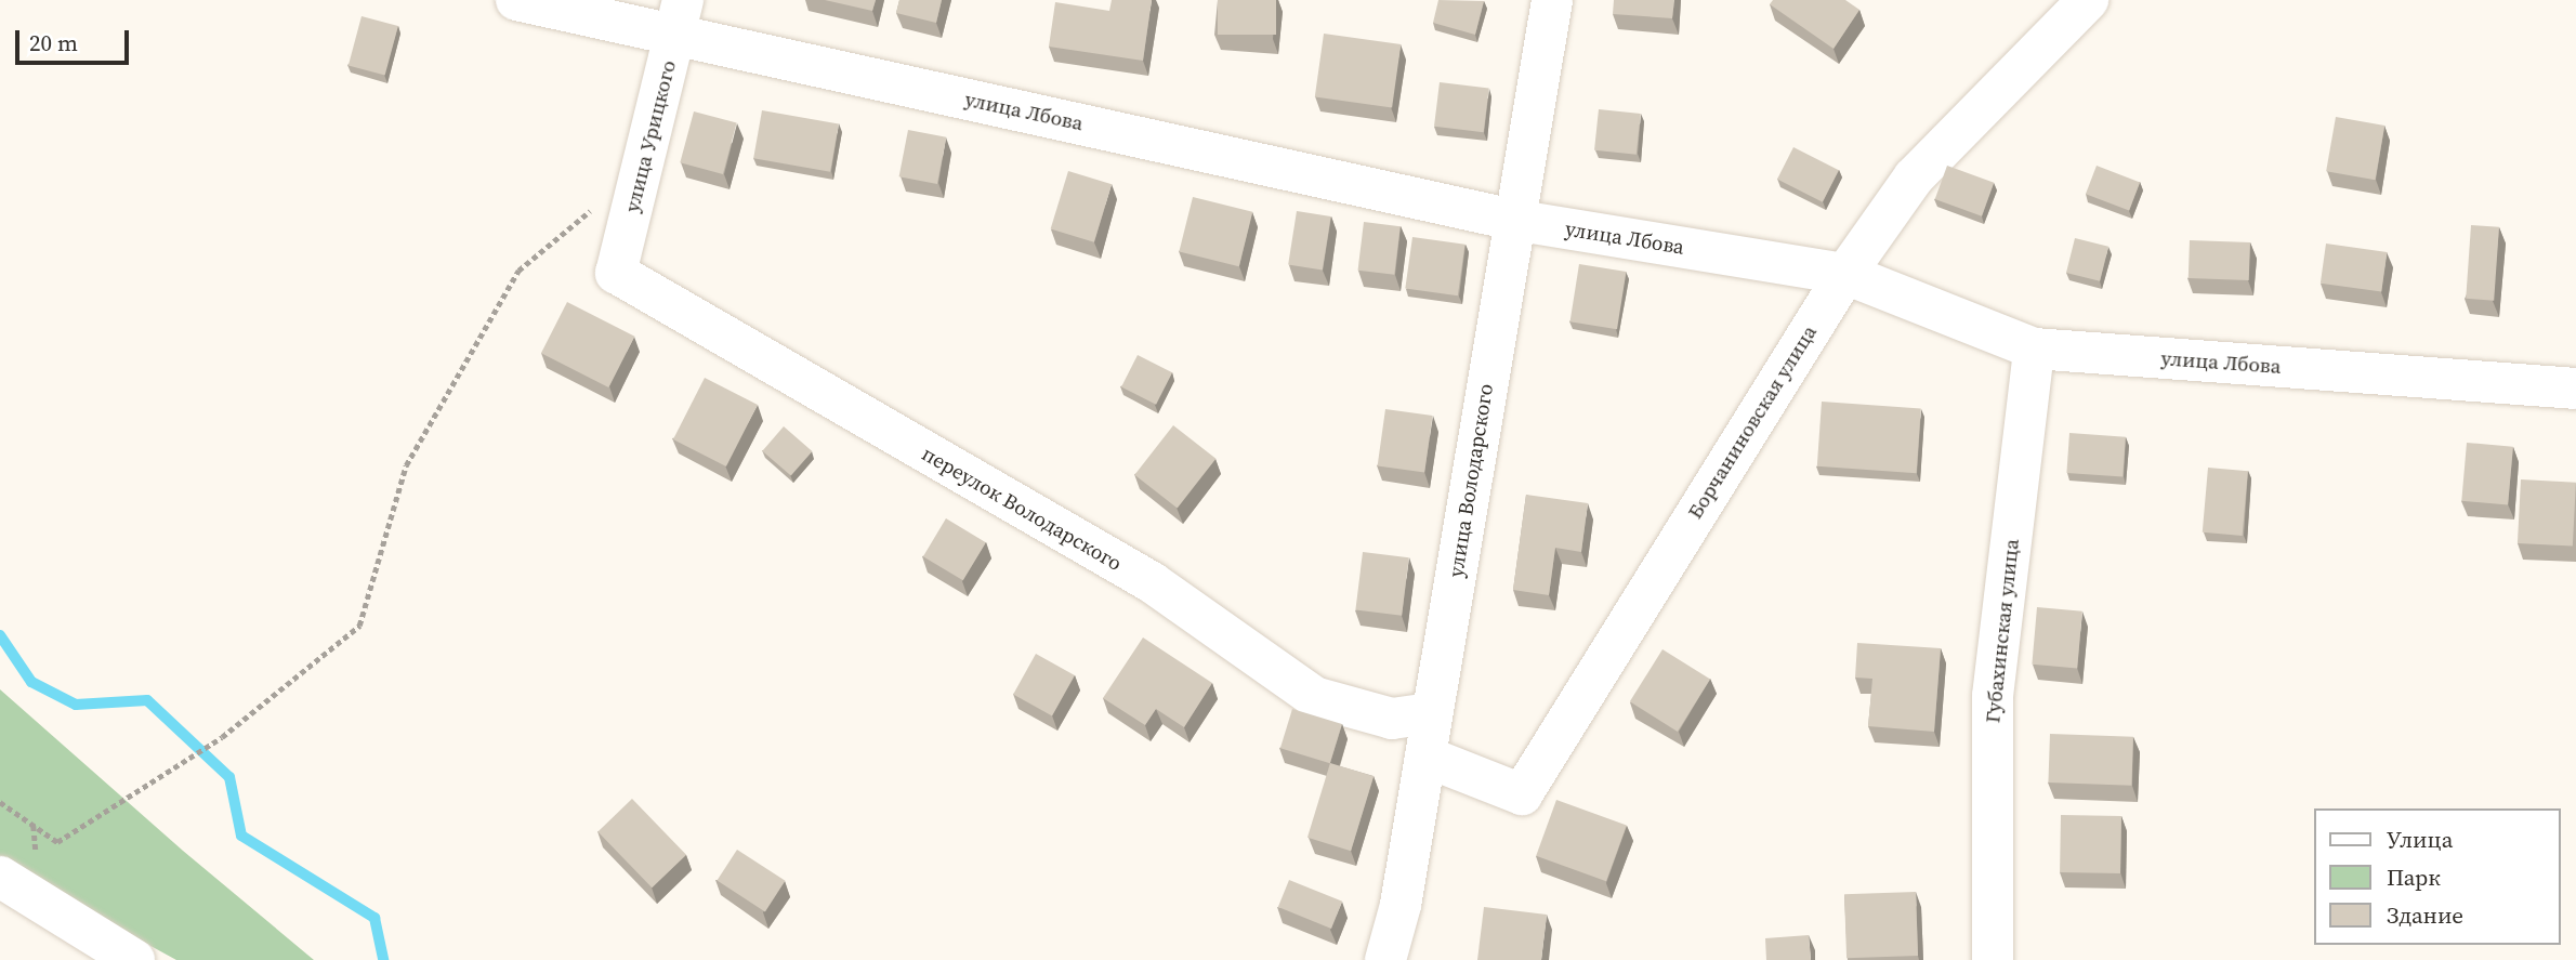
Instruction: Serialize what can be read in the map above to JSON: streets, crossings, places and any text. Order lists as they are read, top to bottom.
{
  "streets": {
    "street": [
      "улица Лбова",
      "улица Урицкого",
      "Борчаниновская улица",
      "улица Володарского",
      "переулок Володарского",
      "Губахинская улица"
    ]
  },
  "crossings": [
    ["улица Лбова", "улица Урицкого"],
    ["улица Лбова", "Борчаниновская улица"],
    ["улица Лбова", "улица Володарского"],
    ["улица Лбова", "Губахинская улица"],
    ["улица Урицкого", "переулок Володарского"],
    ["Борчаниновская улица", "улица Володарского"],
    ["улица Володарского", "переулок Володарского"]
  ],
  "legend": ["Улица", "Парк", "Здание"],
  "scale_bar": "20 m"
}
